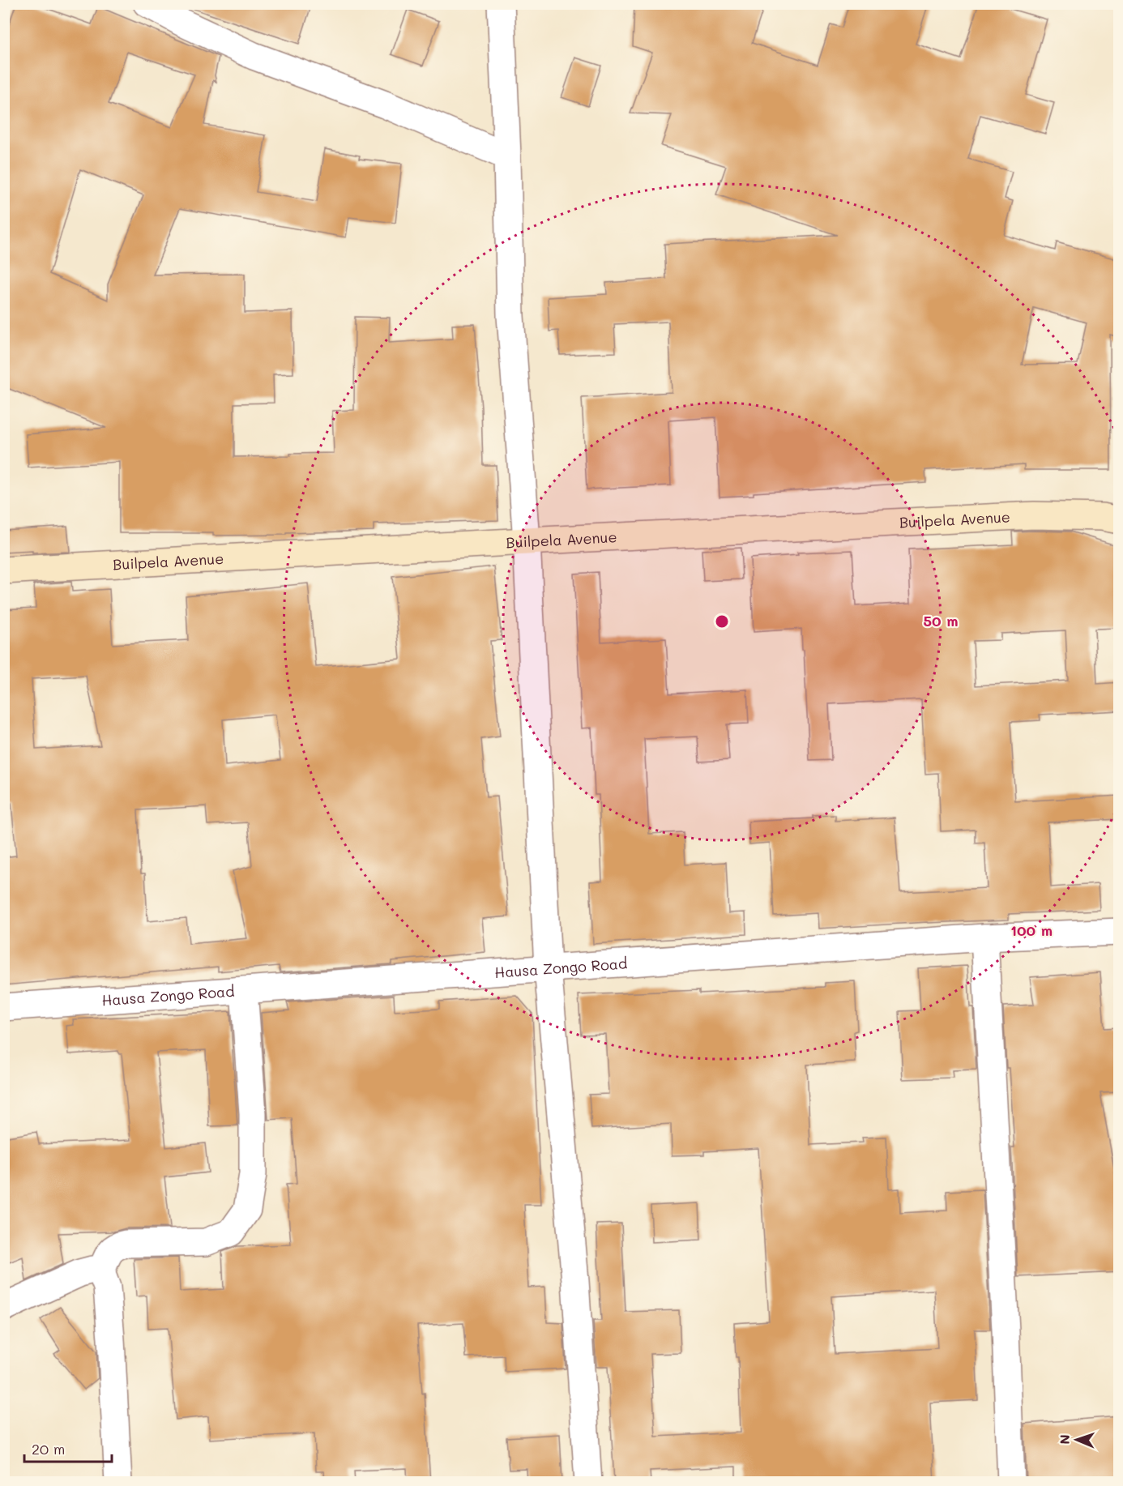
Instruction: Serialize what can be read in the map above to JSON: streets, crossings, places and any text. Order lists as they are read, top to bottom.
{
  "streets": {
    "street": ["Builpela Avenue", "Hausa Zongo Road"]
  },
  "scale_bar": "20 m",
  "north": "left",
  "rings": ["50 m", "100 m"]
}
